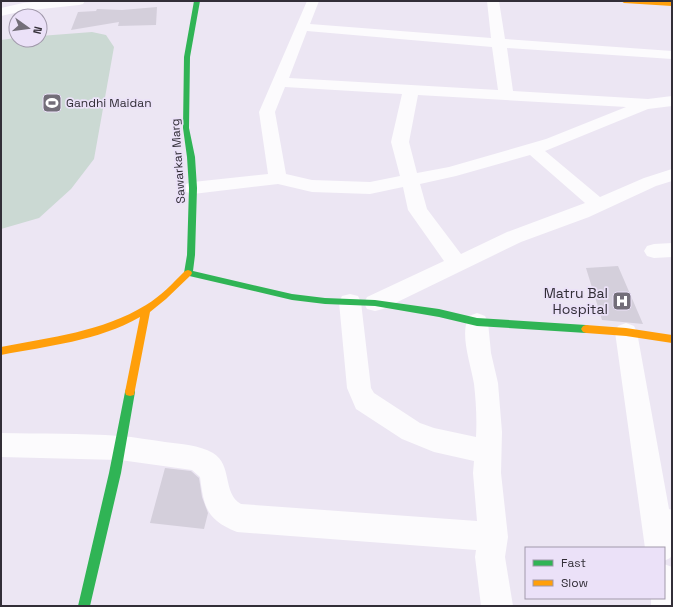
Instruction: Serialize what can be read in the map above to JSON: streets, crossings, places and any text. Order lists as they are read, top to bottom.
{
  "streets": {
    "street": ["Sawarkar Marg"]
  },
  "places": {
    "sports": ["Gandhi Maidan"],
    "hospital": ["Matru Bal Hospital"]
  },
  "legend": ["Fast", "Slow"],
  "north": "right"
}
